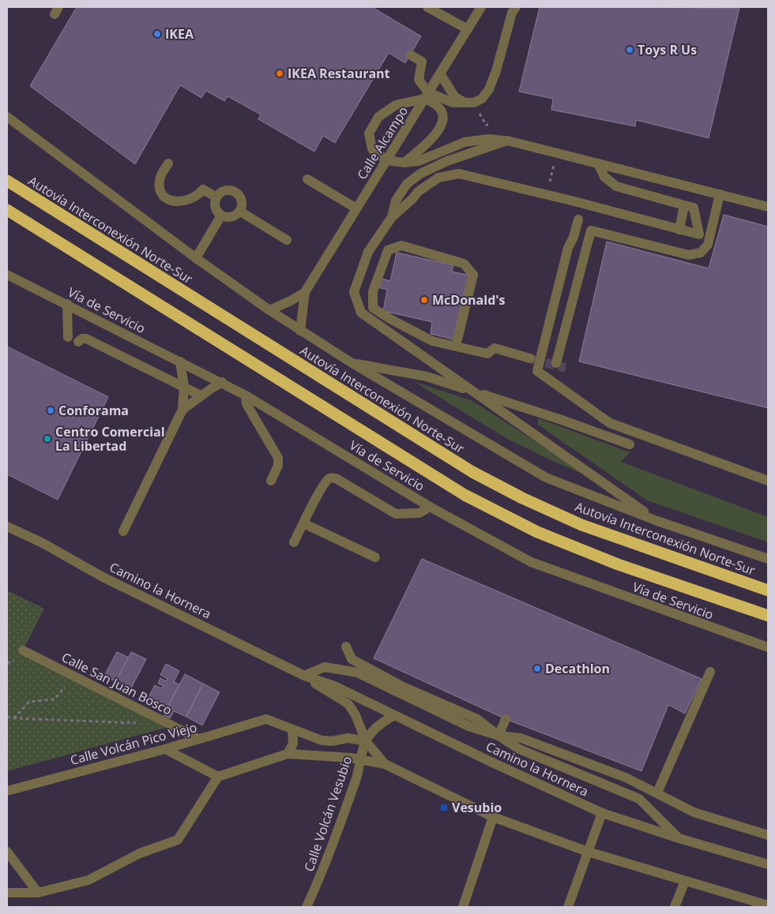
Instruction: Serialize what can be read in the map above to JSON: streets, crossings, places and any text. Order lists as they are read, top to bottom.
{
  "streets": {
    "highway": ["Autovía Interconexión Norte-Sur"],
    "street": [
      "Calle Alcampo",
      "Vía de Servicio",
      "Camino la Hornera",
      "Calle San Juan Bosco",
      "Calle Volcán Pico Viejo",
      "Calle Volcán Vesubio"
    ]
  },
  "crossings": [
    ["Camino la Hornera", "Calle Volcán Vesubio"],
    ["Calle San Juan Bosco", "Calle Volcán Pico Viejo"]
  ],
  "places": {
    "other": [
      "IKEA",
      "Toys R Us",
      "IKEA Restaurant",
      "McDonald's",
      "Conforama",
      "Centro Comercial La Libertad",
      "Decathlon"
    ],
    "transit": ["Vesubio"]
  }
}
